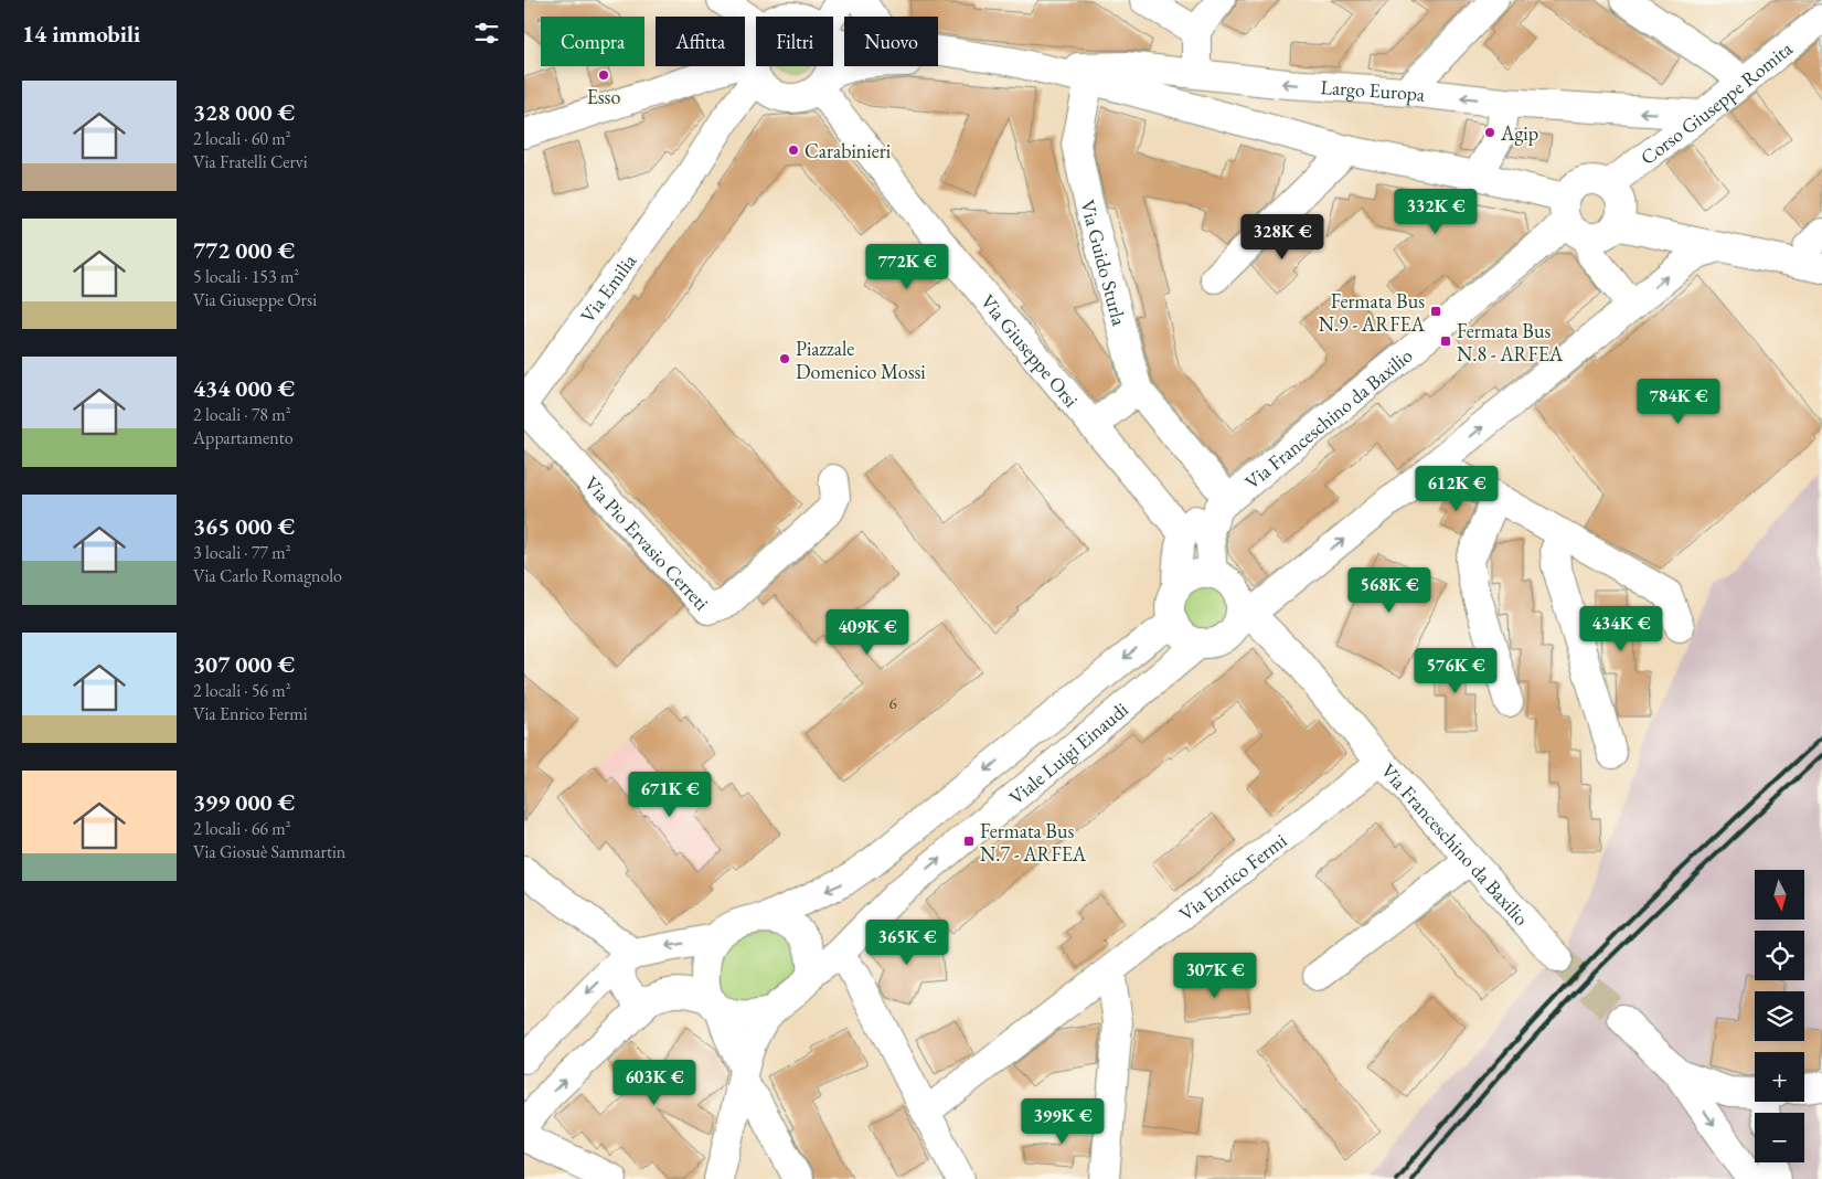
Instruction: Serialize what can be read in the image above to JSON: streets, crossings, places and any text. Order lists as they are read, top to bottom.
{
  "streets": {
    "street": [
      "Largo Europa",
      "Corso Giuseppe Romita",
      "Via Guido Sturla",
      "Via Emilia",
      "Via Giuseppe Orsi",
      "Via Franceschino da Baxilio",
      "Via Pio Ervasio Cerreti",
      "Viale Luigi Einaudi",
      "Via Enrico Fermi"
    ]
  },
  "crossings": [
    ["Largo Europa", "Corso Giuseppe Romita"],
    ["Largo Europa", "Via Guido Sturla"],
    ["Largo Europa", "Via Giuseppe Orsi"],
    ["Largo Europa", "Via Franceschino da Baxilio"],
    ["Corso Giuseppe Romita", "Via Franceschino da Baxilio"],
    ["Via Franceschino da Baxilio", "Viale Luigi Einaudi"],
    ["Via Franceschino da Baxilio", "Via Enrico Fermi"]
  ],
  "places": {
    "other": [
      "Esso",
      "Agip",
      "Carabinieri",
      "Piazzale Domenico Mossi"
    ],
    "transit": ["Fermata Bus N.9 - ARFEA", "Fermata Bus N.8 - ARFEA", "Fermata Bus N.7 - ARFEA"]
  },
  "house_numbers": ["6"],
  "north": "bottom",
  "page": {
    "heading": "14 immobili",
    "chip": [
      "Compra",
      "Affitta",
      "Filtri",
      "Nuovo"
    ],
    "list": [
      {
        "name": "328 000 €",
        "note": "2 locali · 60 m² · Via Fratelli Cervi"
      },
      {
        "name": "772 000 €",
        "note": "5 locali · 153 m² · Via Giuseppe Orsi"
      },
      {
        "name": "434 000 €",
        "note": "2 locali · 78 m² · Appartamento"
      },
      {
        "name": "365 000 €",
        "note": "3 locali · 77 m² · Via Carlo Romagnolo"
      },
      {
        "name": "307 000 €",
        "note": "2 locali · 56 m² · Via Enrico Fermi"
      },
      {
        "name": "399 000 €",
        "note": "2 locali · 66 m² · Via Giosuè Sammartin"
      }
    ],
    "price": [
      "332K €",
      "328K €",
      "772K €",
      "784K €",
      "612K €",
      "568K €",
      "434K €",
      "409K €",
      "576K €",
      "671K €",
      "365K €",
      "307K €",
      "603K €",
      "399K €"
    ],
    "map_buttons": ["+", "−"]
  }
}
